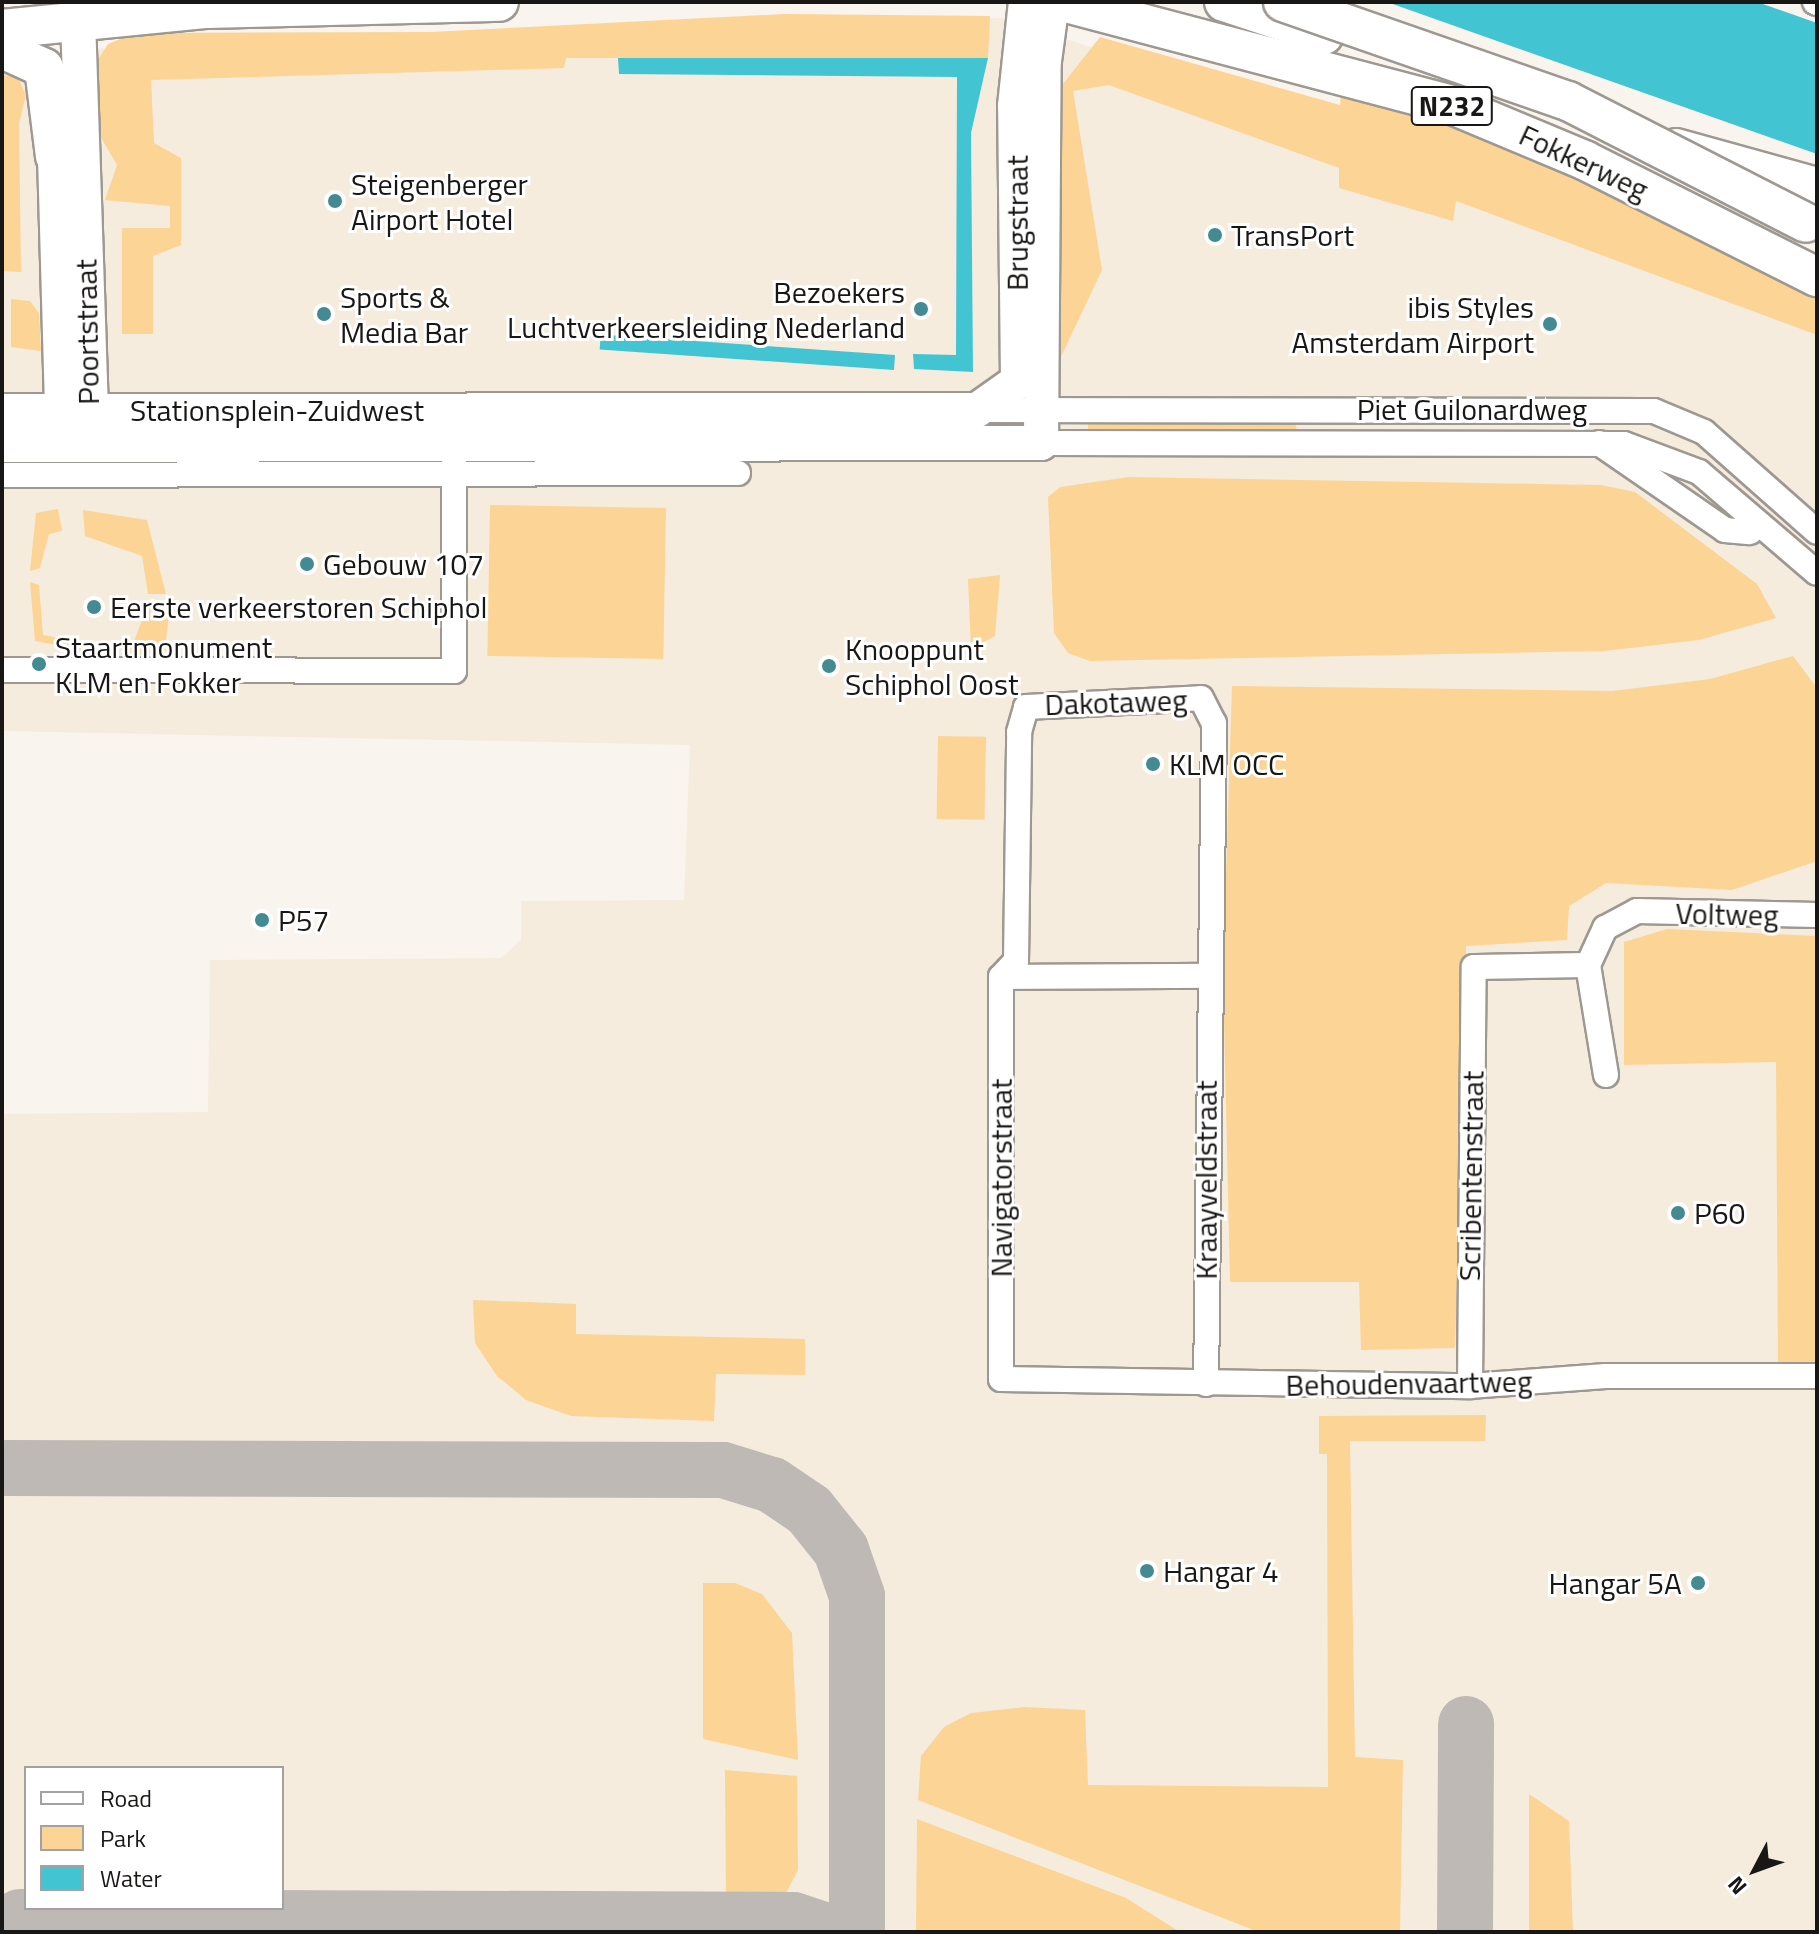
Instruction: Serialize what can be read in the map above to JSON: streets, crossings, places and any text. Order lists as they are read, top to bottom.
{
  "streets": {
    "main road": ["N232", "Fokkerweg"],
    "street": [
      "Brugstraat",
      "Poortstraat",
      "Piet Guilonardweg",
      "Stationsplein-Zuidwest",
      "Dakotaweg",
      "Voltweg",
      "Scribentenstraat",
      "Navigatorstraat",
      "Kraayveldstraat",
      "Behoudenvaartweg"
    ]
  },
  "crossings": [
    ["Brugstraat", "Piet Guilonardweg"],
    ["Brugstraat", "Stationsplein-Zuidwest"],
    ["Poortstraat", "Stationsplein-Zuidwest"],
    ["Piet Guilonardweg", "Stationsplein-Zuidwest"],
    ["Dakotaweg", "Navigatorstraat"],
    ["Dakotaweg", "Kraayveldstraat"],
    ["Voltweg", "Scribentenstraat"],
    ["Scribentenstraat", "Behoudenvaartweg"],
    ["Navigatorstraat", "Behoudenvaartweg"],
    ["Kraayveldstraat", "Behoudenvaartweg"]
  ],
  "places": [
    "Steigenberger Airport Hotel",
    "TransPort",
    "Bezoekers Luchtverkeersleiding Nederland",
    "Sports & Media Bar",
    "ibis Styles Amsterdam Airport",
    "Gebouw 107",
    "Eerste verkeerstoren Schiphol",
    "Staartmonument KLM en Fokker",
    "Knooppunt Schiphol Oost",
    "KLM OCC",
    "P57",
    "P60",
    "Hangar 4",
    "Hangar 5A"
  ],
  "legend": ["Road", "Park", "Water"],
  "north": "bottom left"
}
